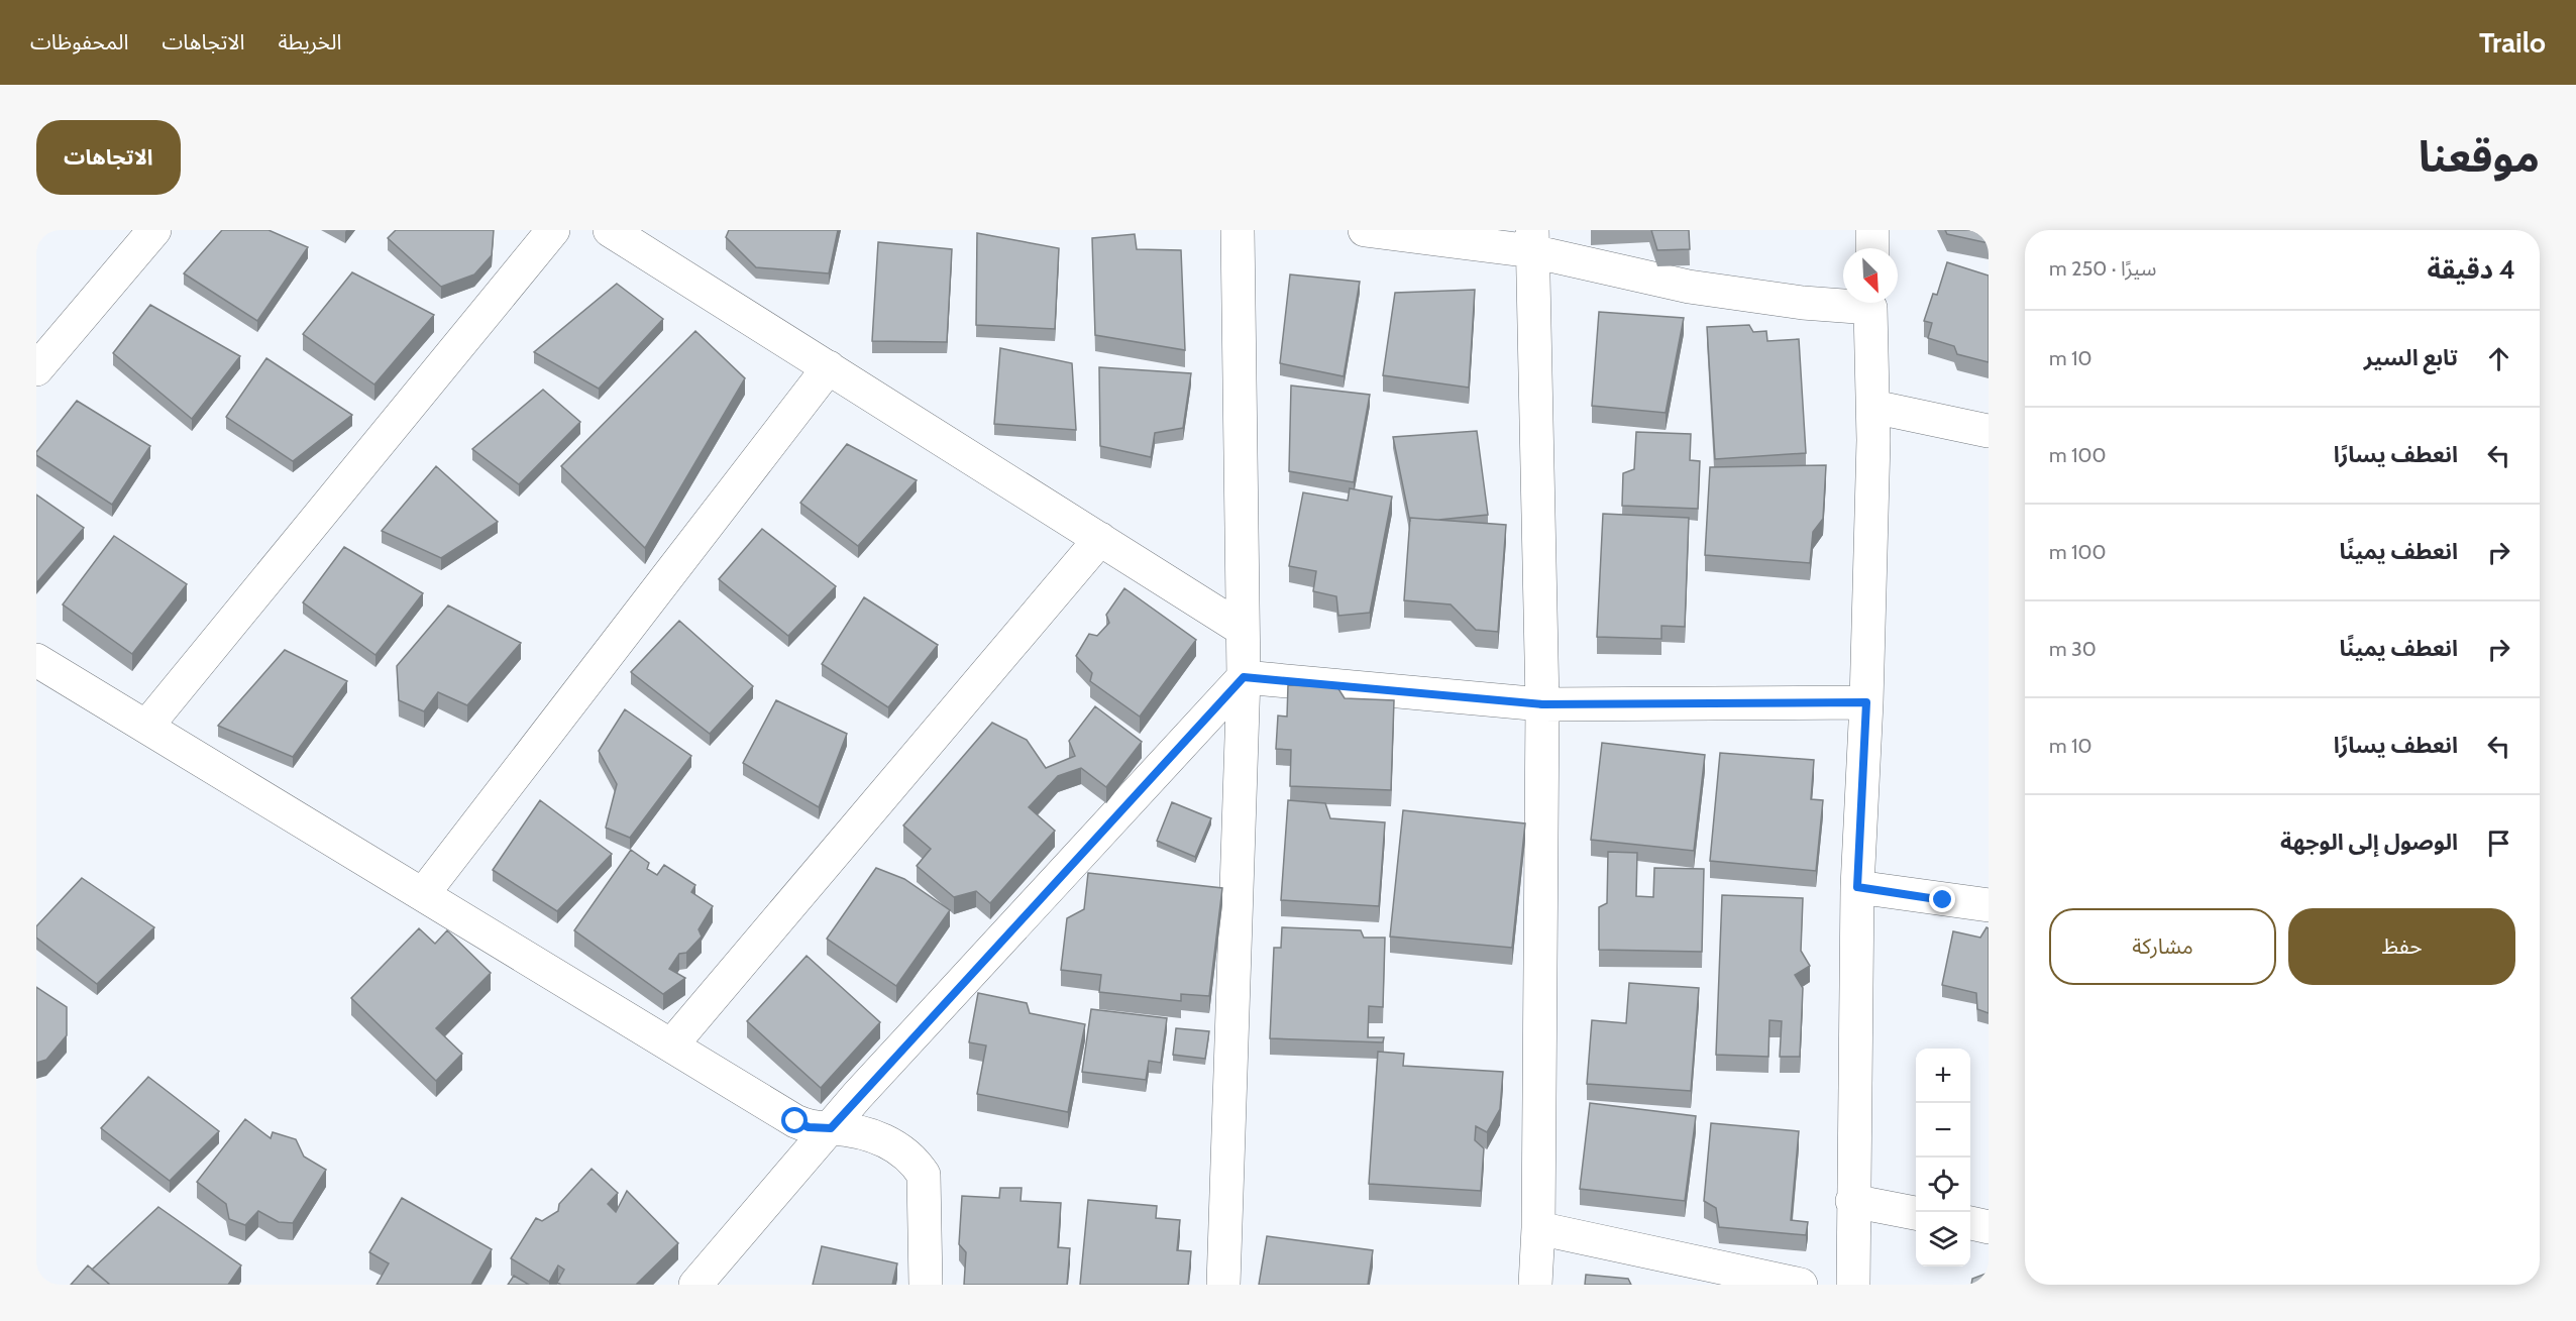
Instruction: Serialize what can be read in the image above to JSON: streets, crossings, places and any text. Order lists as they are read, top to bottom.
{
  "north": "bottom right",
  "page": {
    "header": "Trailo",
    "nav": ["الخريطة", "الاتجاهات", "المحفوظات"],
    "title": "موقعنا",
    "buttons": [
      "الاتجاهات",
      ["حفظ", "مشاركة"]
    ],
    "heading": ["4 دقيقة", "سيرًا · 250 m"],
    "list": [
      ["تابع السير", "10 m"],
      ["انعطف يسارًا", "100 m"],
      ["انعطف يمينًا", "100 m"],
      ["انعطف يمينًا", "30 m"],
      ["انعطف يسارًا", "10 m"],
      "الوصول إلى الوجهة"
    ],
    "map_buttons": ["+", "−"]
  }
}
